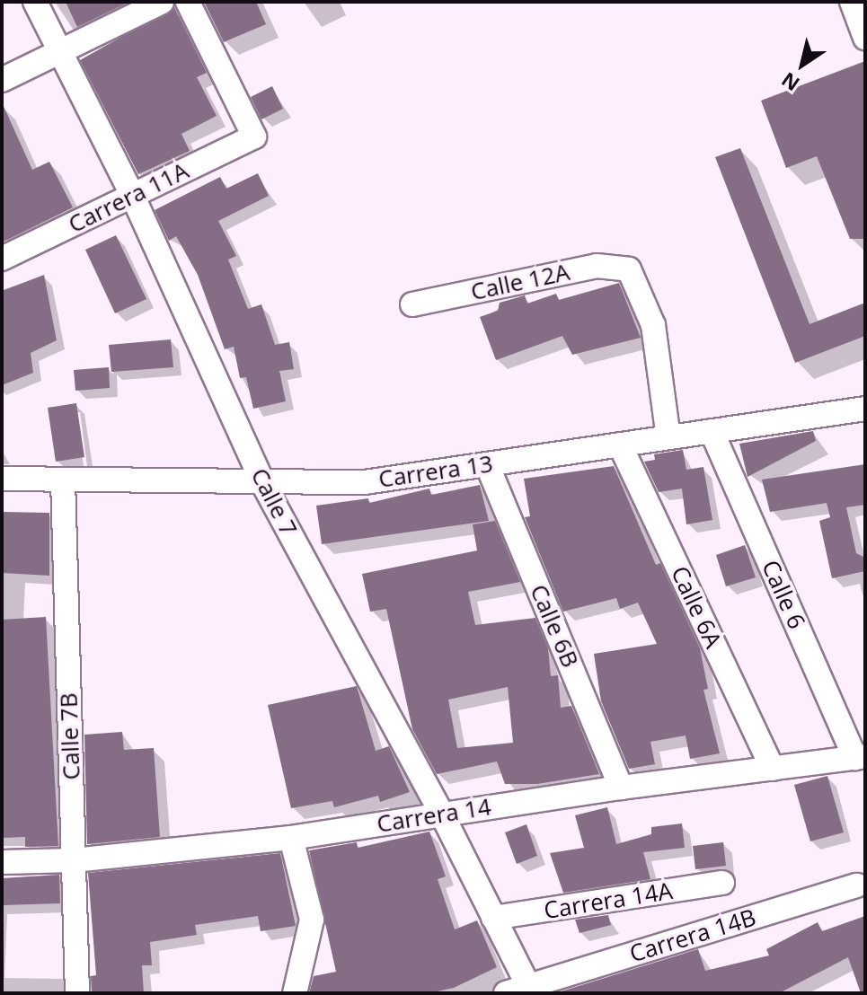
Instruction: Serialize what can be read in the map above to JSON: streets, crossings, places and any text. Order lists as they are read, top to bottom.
{
  "streets": {
    "street": [
      "Carrera 11A",
      "Calle 12A",
      "Carrera 13",
      "Calle 7",
      "Calle 6",
      "Calle 6A",
      "Calle 6B",
      "Calle 7B",
      "Carrera 14",
      "Carrera 14A",
      "Carrera 14B"
    ]
  },
  "crossings": [
    ["Carrera 11A", "Calle 7"],
    ["Calle 12A", "Carrera 13"],
    ["Carrera 13", "Calle 7"],
    ["Carrera 13", "Calle 6"],
    ["Carrera 13", "Calle 6A"],
    ["Carrera 13", "Calle 6B"],
    ["Carrera 13", "Calle 7B"],
    ["Calle 7", "Carrera 14"],
    ["Calle 7", "Carrera 14A"],
    ["Calle 7", "Carrera 14B"],
    ["Calle 6", "Carrera 14"],
    ["Calle 6A", "Carrera 14"],
    ["Calle 6B", "Carrera 14"],
    ["Calle 7B", "Carrera 14"]
  ],
  "north": "bottom left"
}
